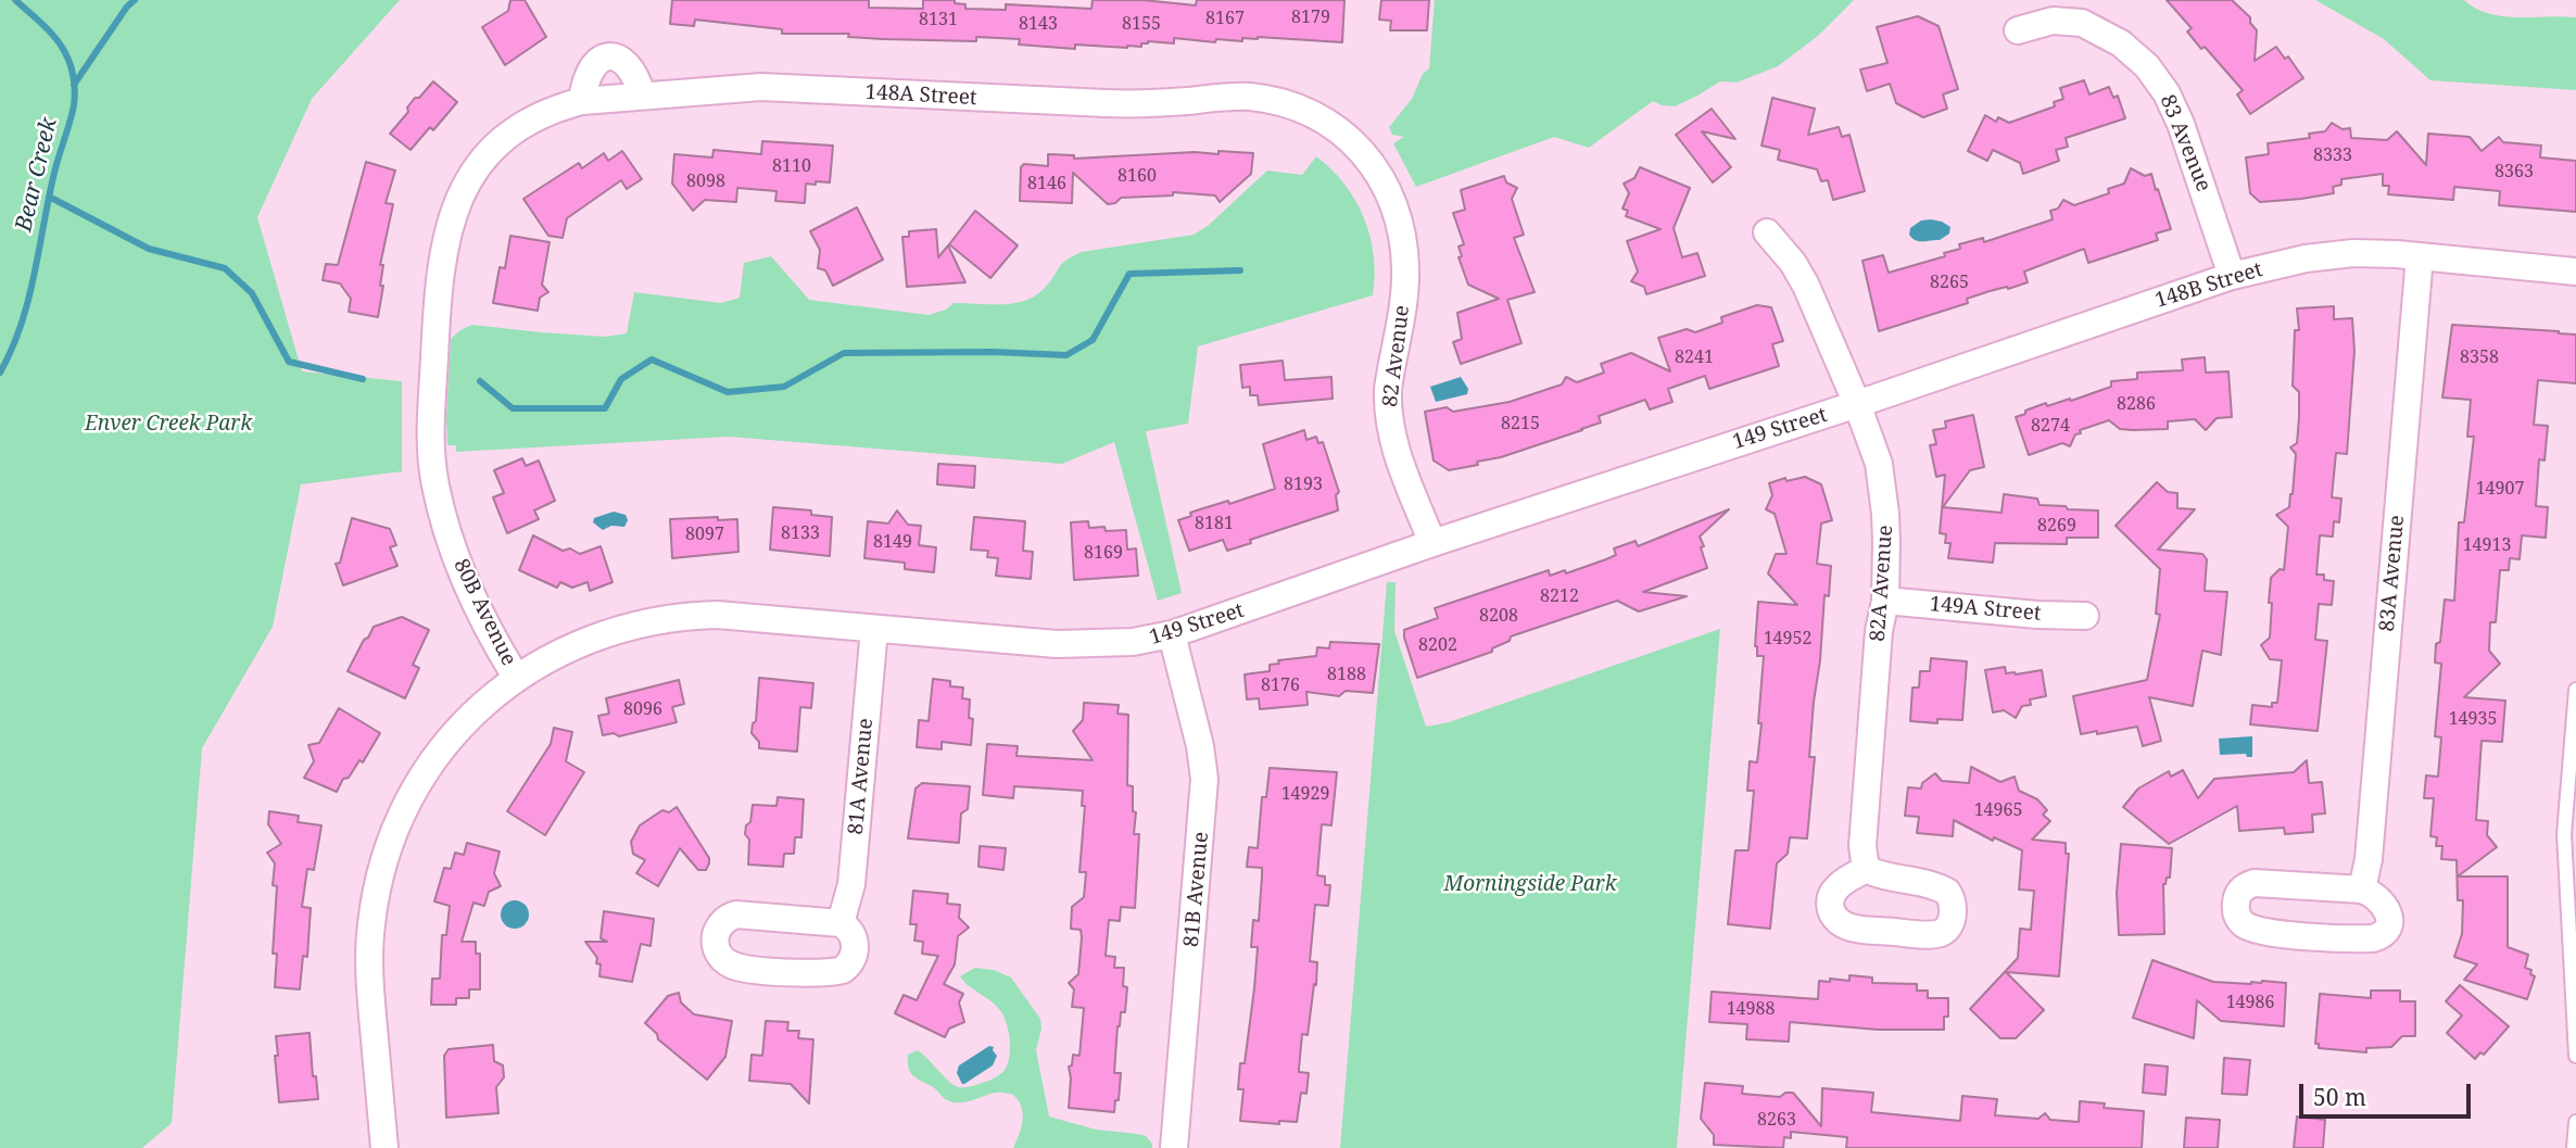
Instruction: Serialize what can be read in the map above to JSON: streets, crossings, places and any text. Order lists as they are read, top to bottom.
{
  "streets": {
    "street": [
      "148A Street",
      "83 Avenue",
      "148B Street",
      "82 Avenue",
      "149 Street",
      "83A Avenue",
      "82A Avenue",
      "149A Street",
      "80B Avenue",
      "81A Avenue",
      "81B Avenue"
    ]
  },
  "crossings": [
    ["148A Street", "82 Avenue"],
    ["148A Street", "80B Avenue"],
    ["83 Avenue", "148B Street"],
    ["148B Street", "149 Street"],
    ["148B Street", "83A Avenue"],
    ["148B Street", "82A Avenue"],
    ["82 Avenue", "149 Street"],
    ["149 Street", "82A Avenue"],
    ["149 Street", "80B Avenue"],
    ["149 Street", "81A Avenue"],
    ["149 Street", "81B Avenue"],
    ["82A Avenue", "149A Street"]
  ],
  "water": ["Bear Creek"],
  "parks": ["Enver Creek Park", "Morningside Park"],
  "house_numbers": [
    "8179",
    "8167",
    "8131",
    "8143",
    "8155",
    "8333",
    "8110",
    "8363",
    "8160",
    "8098",
    "8146",
    "8265",
    "8241",
    "8358",
    "8286",
    "8215",
    "8274",
    "8193",
    "14907",
    "8181",
    "8269",
    "8133",
    "8097",
    "8149",
    "14913",
    "8169",
    "8212",
    "8208",
    "14952",
    "8202",
    "8188",
    "8176",
    "8096",
    "14935",
    "14929",
    "14965",
    "14986",
    "14988",
    "8263"
  ],
  "scale_bar": "50 m"
}
